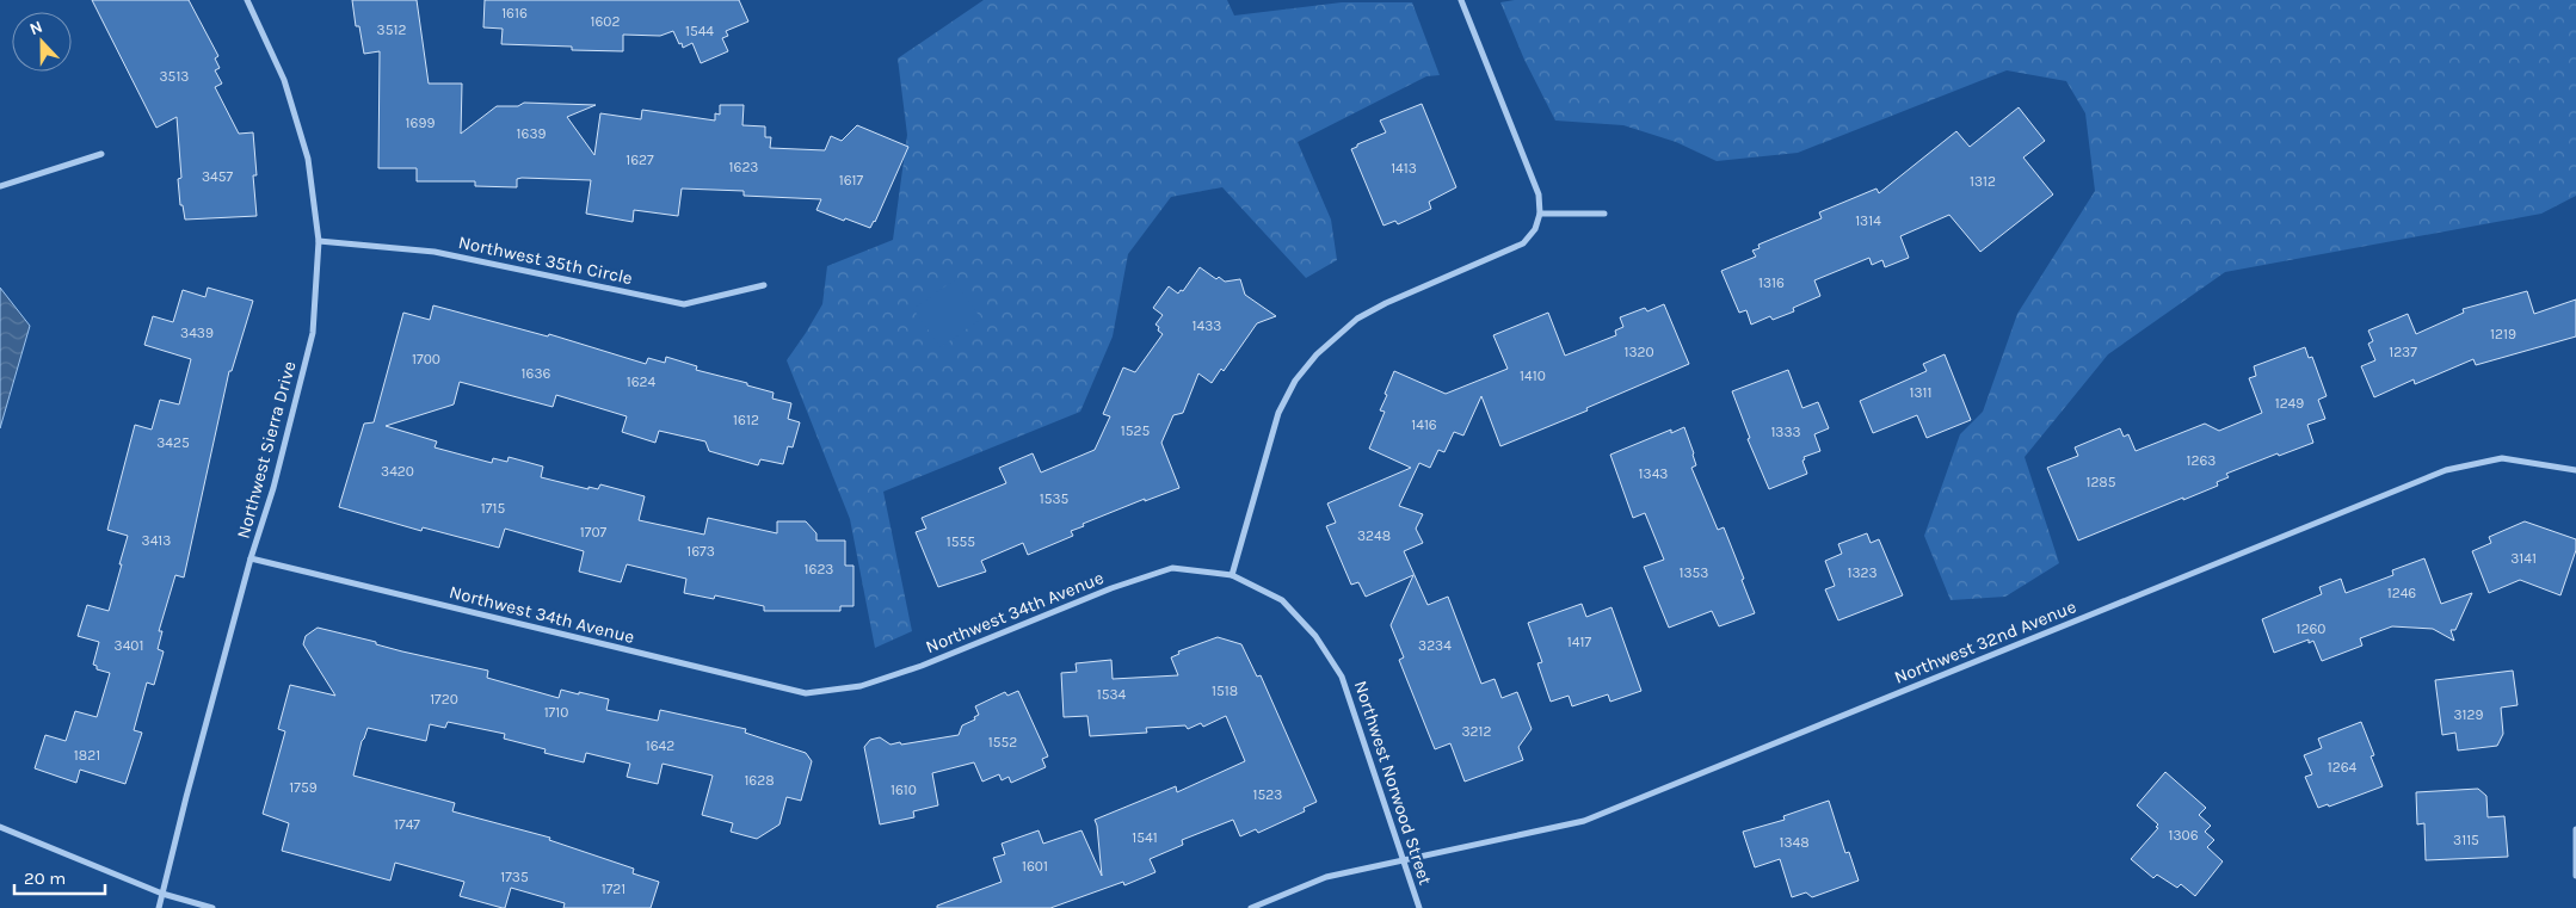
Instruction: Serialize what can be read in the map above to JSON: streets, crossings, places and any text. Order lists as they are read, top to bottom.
{
  "streets": {
    "street": [
      "Northwest 35th Circle",
      "Northwest Sierra Drive",
      "Northwest 34th Avenue",
      "Northwest 32nd Avenue",
      "Northwest Norwood Street"
    ]
  },
  "crossings": [
    ["Northwest 35th Circle", "Northwest Sierra Drive"],
    ["Northwest Sierra Drive", "Northwest 34th Avenue"],
    ["Northwest 34th Avenue", "Northwest Norwood Street"],
    ["Northwest 32nd Avenue", "Northwest Norwood Street"]
  ],
  "house_numbers": [
    "1616",
    "1602",
    "3512",
    "1544",
    "3513",
    "1699",
    "1639",
    "1627",
    "1623",
    "1413",
    "3457",
    "1617",
    "1312",
    "1314",
    "1316",
    "1433",
    "3439",
    "1219",
    "1320",
    "1237",
    "1700",
    "1636",
    "1410",
    "1624",
    "1311",
    "1249",
    "1612",
    "1416",
    "1525",
    "1333",
    "3425",
    "1263",
    "3420",
    "1343",
    "1285",
    "1535",
    "1715",
    "1707",
    "3248",
    "3413",
    "1555",
    "1673",
    "3141",
    "1623",
    "1353",
    "1323",
    "1246",
    "1260",
    "1417",
    "3401",
    "3234",
    "1518",
    "1534",
    "1720",
    "1710",
    "3129",
    "3212",
    "1552",
    "1642",
    "1821",
    "1264",
    "1628",
    "1759",
    "1610",
    "1523",
    "1747",
    "1306",
    "1541",
    "3115",
    "1348",
    "1601",
    "1735",
    "1721"
  ],
  "scale_bar": "20 m",
  "north": "top"
}
